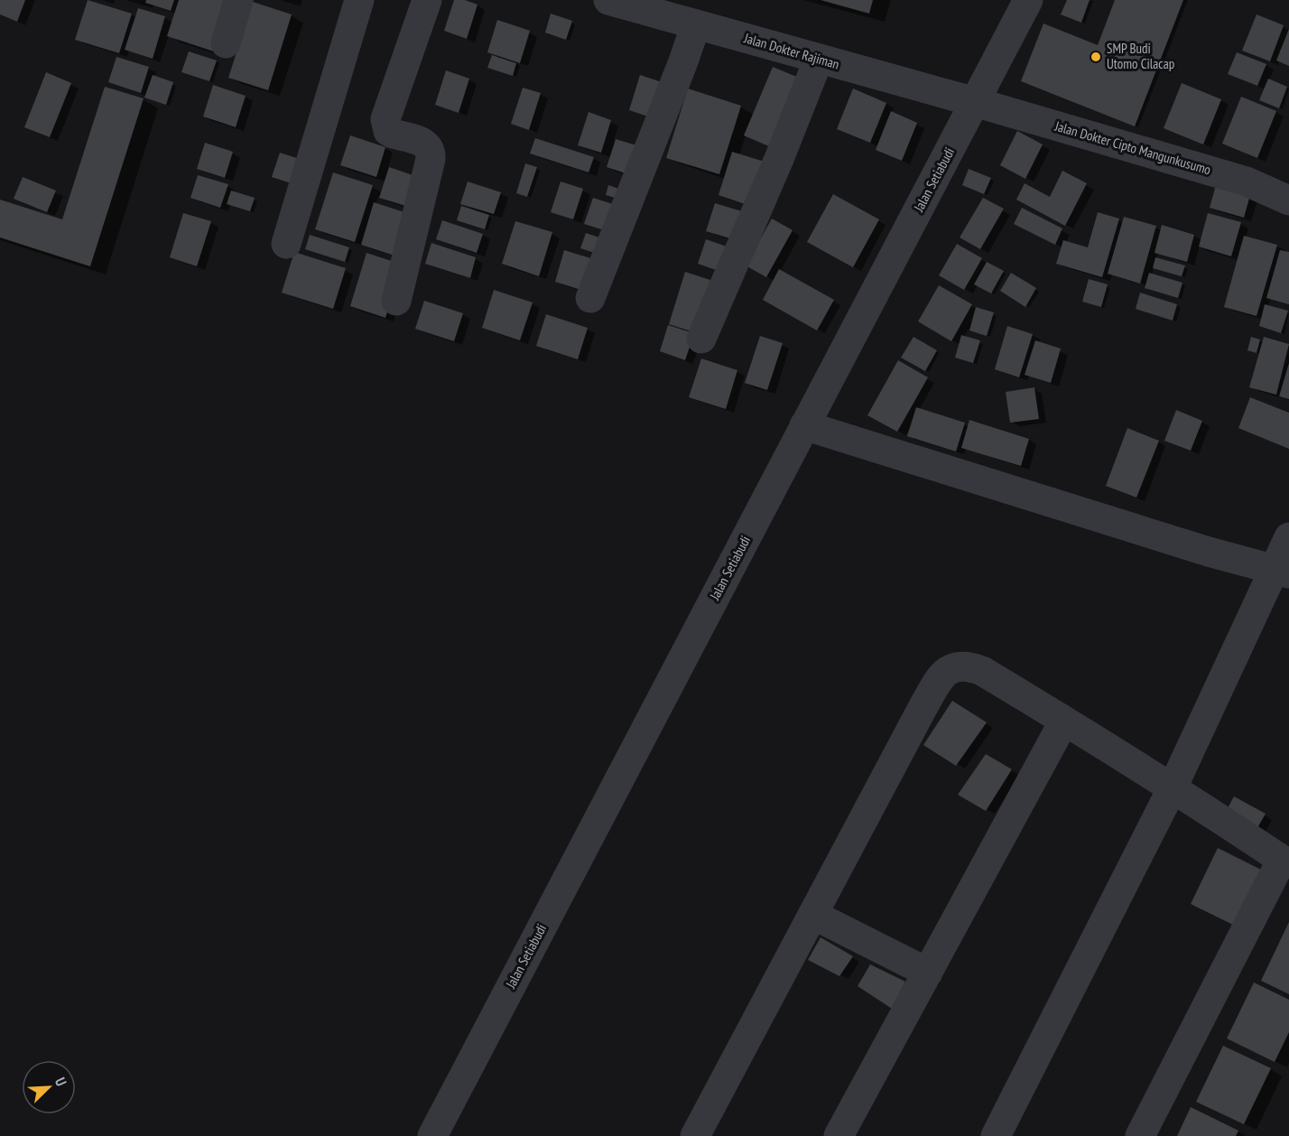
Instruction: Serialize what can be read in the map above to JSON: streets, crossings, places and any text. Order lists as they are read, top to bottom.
{
  "streets": {
    "street": ["Jalan Dokter Rajiman", "Jalan Dokter Cipto Mangunkusumo", "Jalan Setiabudi"]
  },
  "crossings": [
    ["Jalan Dokter Rajiman", "Jalan Dokter Cipto Mangunkusumo"],
    ["Jalan Dokter Rajiman", "Jalan Setiabudi"],
    ["Jalan Dokter Cipto Mangunkusumo", "Jalan Setiabudi"]
  ],
  "places": ["SMP Budi Utomo Cilacap"],
  "north": "top right"
}
